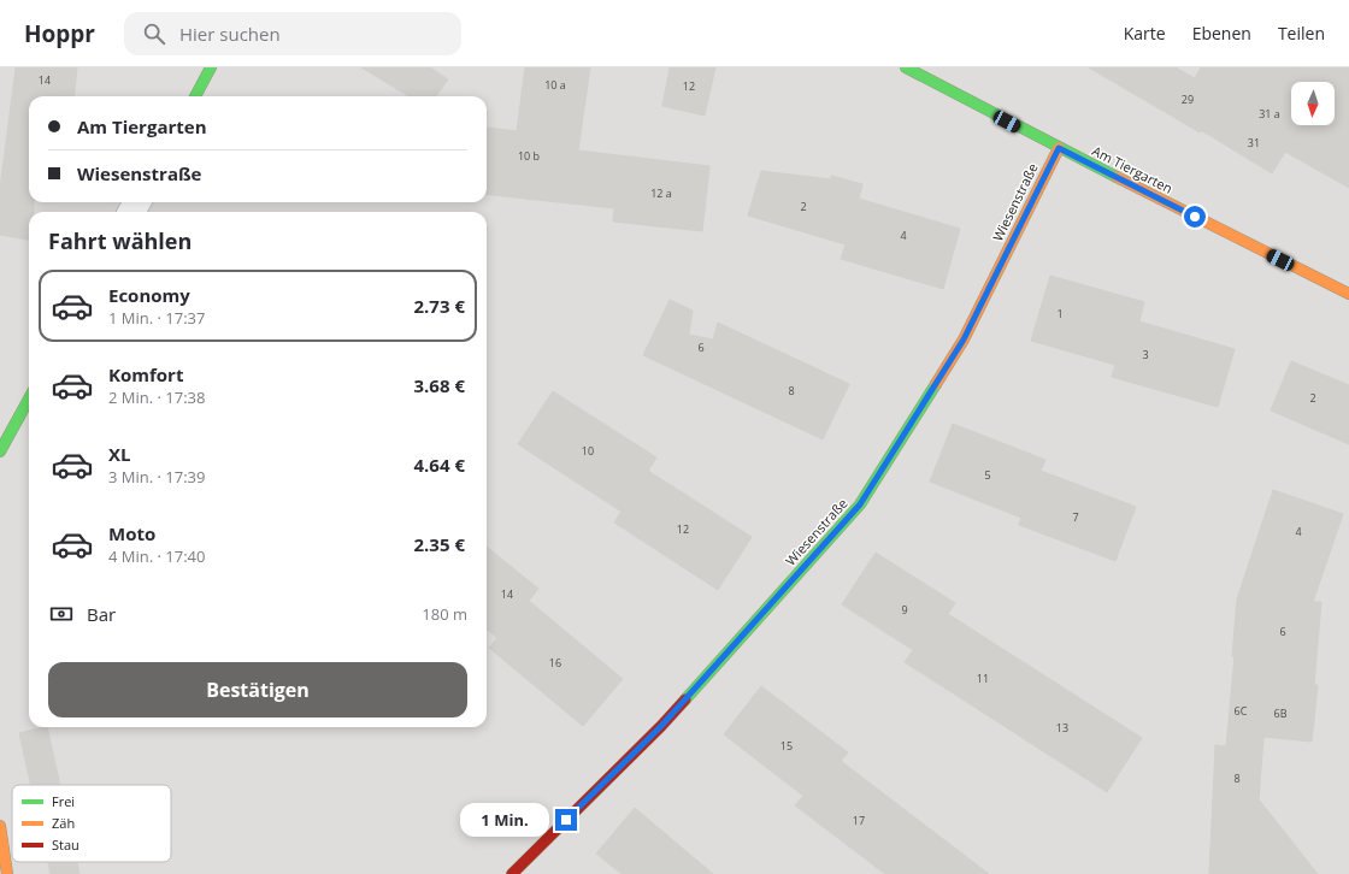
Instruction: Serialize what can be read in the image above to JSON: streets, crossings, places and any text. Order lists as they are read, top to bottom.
{
  "streets": {
    "street": ["Am Tiergarten", "Wiesenstraße"]
  },
  "crossings": [
    ["Am Tiergarten", "Wiesenstraße"]
  ],
  "house_numbers": [
    "14",
    "10 a",
    "12",
    "29",
    "31 a",
    "31",
    "10 b",
    "12 a",
    "2",
    "4",
    "1",
    "6",
    "3",
    "8",
    "2",
    "10",
    "5",
    "7",
    "12",
    "4",
    "14",
    "9",
    "6",
    "16",
    "11",
    "6C",
    "6B",
    "13",
    "15",
    "8",
    "17"
  ],
  "legend": ["Frei", "Zäh", "Stau"],
  "north": "bottom",
  "page": {
    "header": "Hoppr",
    "search": "Hier suchen",
    "nav": ["Karte", "Ebenen", "Teilen"],
    "banner": ["Am Tiergarten", "Wiesenstraße"],
    "heading": "Fahrt wählen",
    "list": [
      {
        "name": "Economy",
        "note": "1 Min. · 17:37",
        "value": "2.73 €"
      },
      {
        "name": "Komfort",
        "note": "2 Min. · 17:38",
        "value": "3.68 €"
      },
      {
        "name": "XL",
        "note": "3 Min. · 17:39",
        "value": "4.64 €"
      },
      {
        "name": "Moto",
        "note": "4 Min. · 17:40",
        "value": "2.35 €"
      }
    ],
    "pay": ["Bar", "180 m"],
    "buttons": "Bestätigen",
    "bubble": "1 Min."
  }
}
